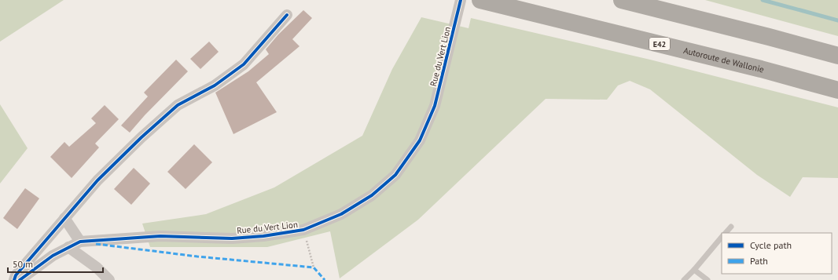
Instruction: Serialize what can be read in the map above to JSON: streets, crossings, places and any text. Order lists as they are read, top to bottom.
{
  "streets": {
    "highway": ["E42", "Autoroute de Wallonie"],
    "street": ["Rue du Vert Lion"]
  },
  "legend": ["Cycle path", "Path"],
  "scale_bar": "50 m"
}
